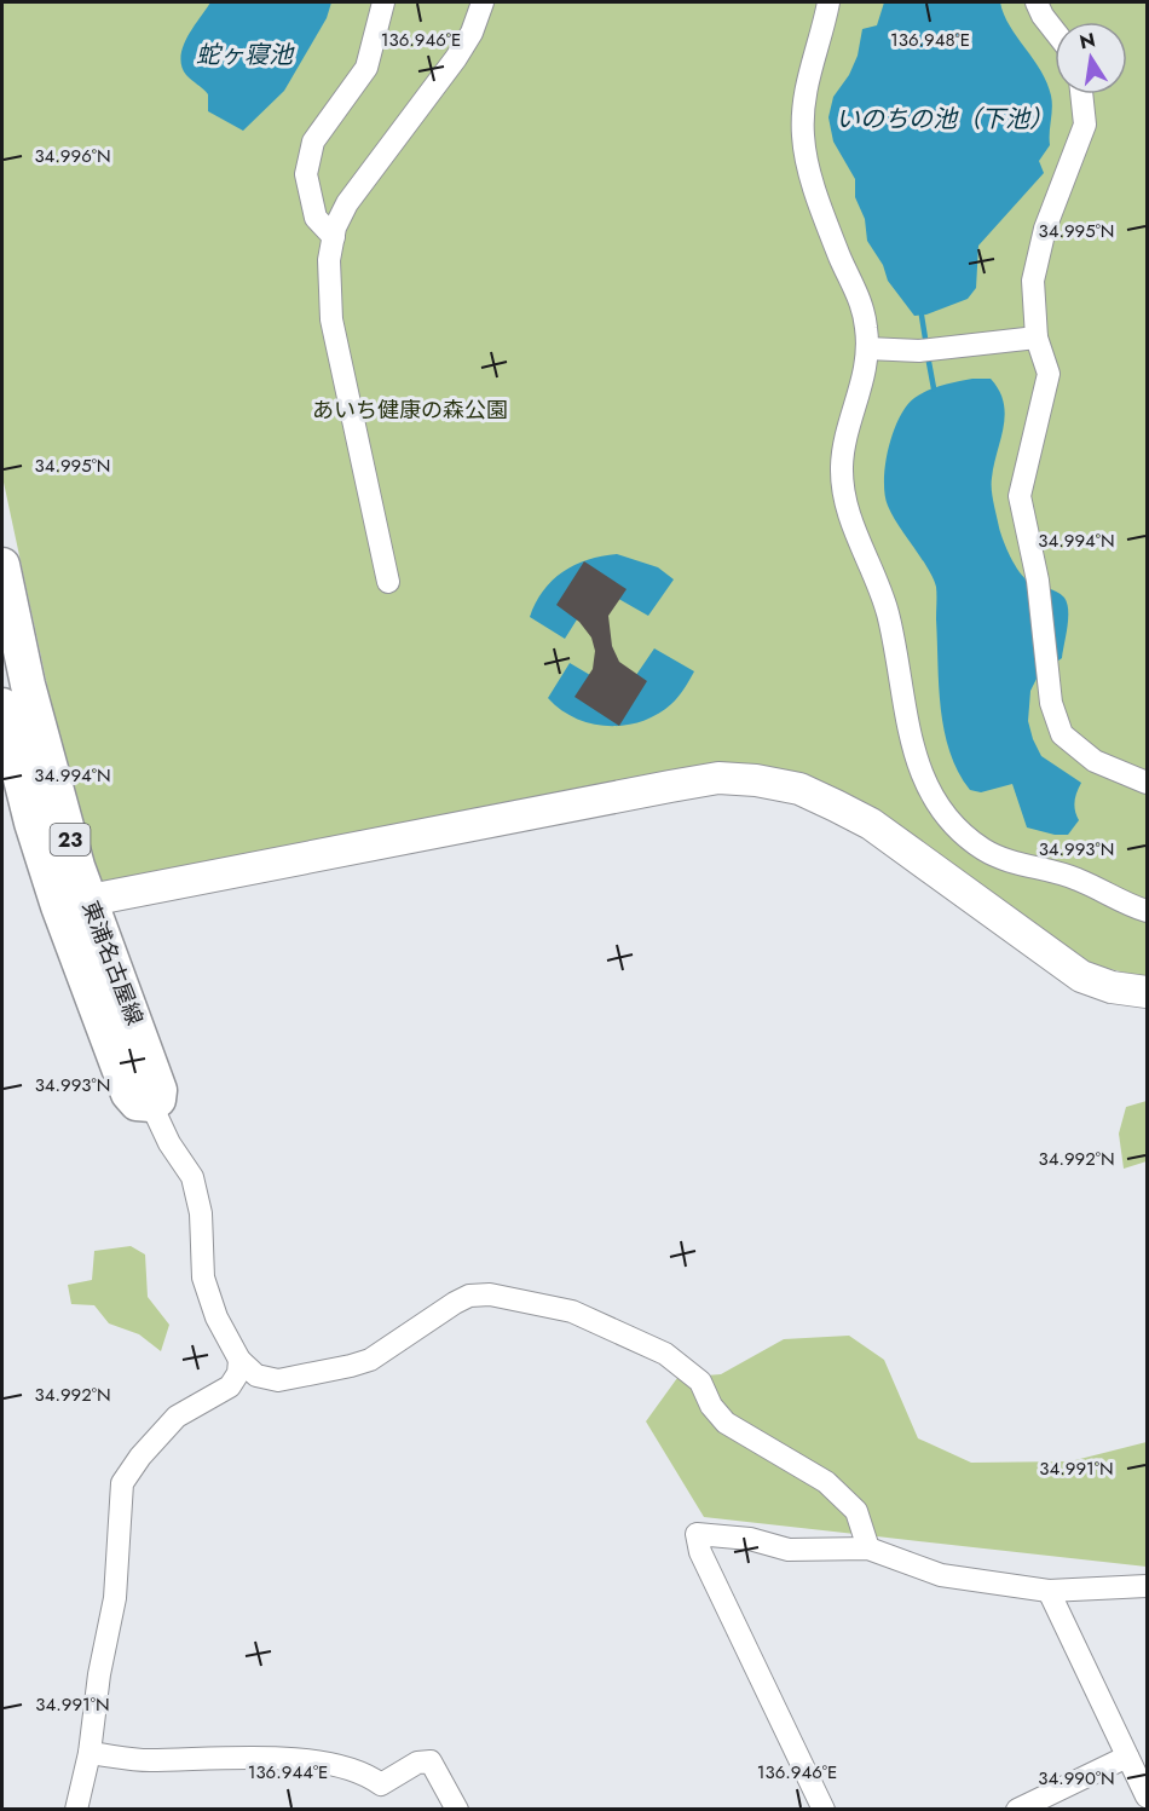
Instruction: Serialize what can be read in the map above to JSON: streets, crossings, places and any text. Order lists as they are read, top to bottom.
{
  "streets": {
    "main road": ["23", "東浦名古屋線"]
  },
  "water": ["蛇ヶ寝池", "いのちの池（下池）"],
  "parks": ["あいち健康の森公園"],
  "north": "top",
  "coordinates": [
    "136.946°E",
    "136.948°E",
    "34.996°N",
    "34.995°N",
    "34.994°N",
    "34.993°N",
    "34.992°N",
    "34.991°N",
    "136.944°E",
    "34.990°N"
  ]
}
